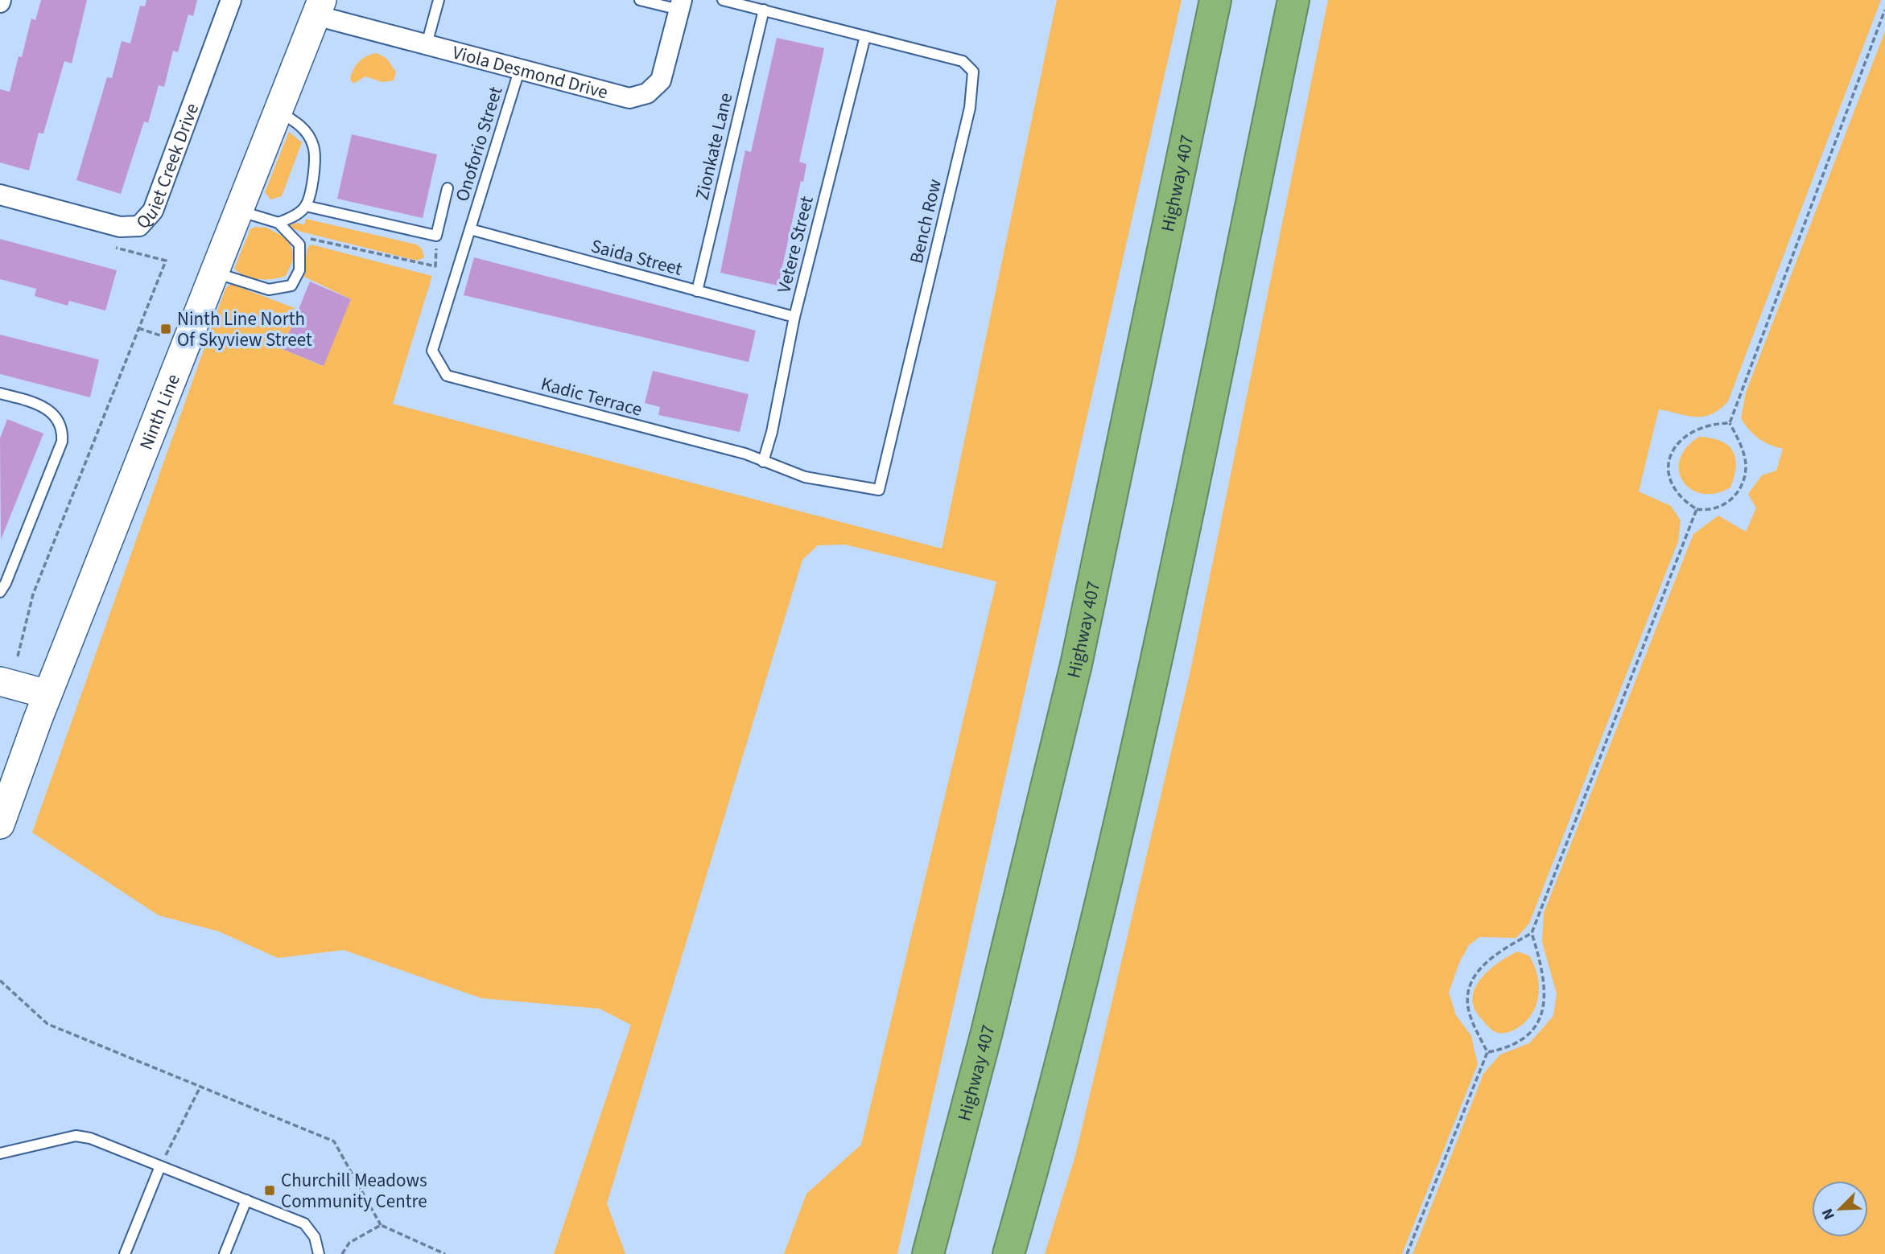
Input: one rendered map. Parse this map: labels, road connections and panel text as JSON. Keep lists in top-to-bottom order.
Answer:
{
  "streets": {
    "highway": ["Highway 407"],
    "main road": ["Ninth Line"],
    "street": ["Viola Desmond Drive", "Quiet Creek Drive"],
    "lane": [
      "Onoforio Street",
      "Zionkate Lane",
      "Bench Row",
      "Vetere Street",
      "Saida Street",
      "Kadic Terrace"
    ]
  },
  "crossings": [
    ["Viola Desmond Drive", "Onoforio Street"],
    ["Viola Desmond Drive", "Ninth Line"],
    ["Onoforio Street", "Saida Street"],
    ["Onoforio Street", "Kadic Terrace"],
    ["Zionkate Lane", "Saida Street"],
    ["Bench Row", "Vetere Street"],
    ["Bench Row", "Kadic Terrace"],
    ["Vetere Street", "Saida Street"],
    ["Vetere Street", "Kadic Terrace"],
    ["Saida Street", "Kadic Terrace"]
  ],
  "places": {
    "transit": ["Ninth Line North Of Skyview Street", "Churchill Meadows Community Centre"]
  },
  "north": "bottom left"
}
